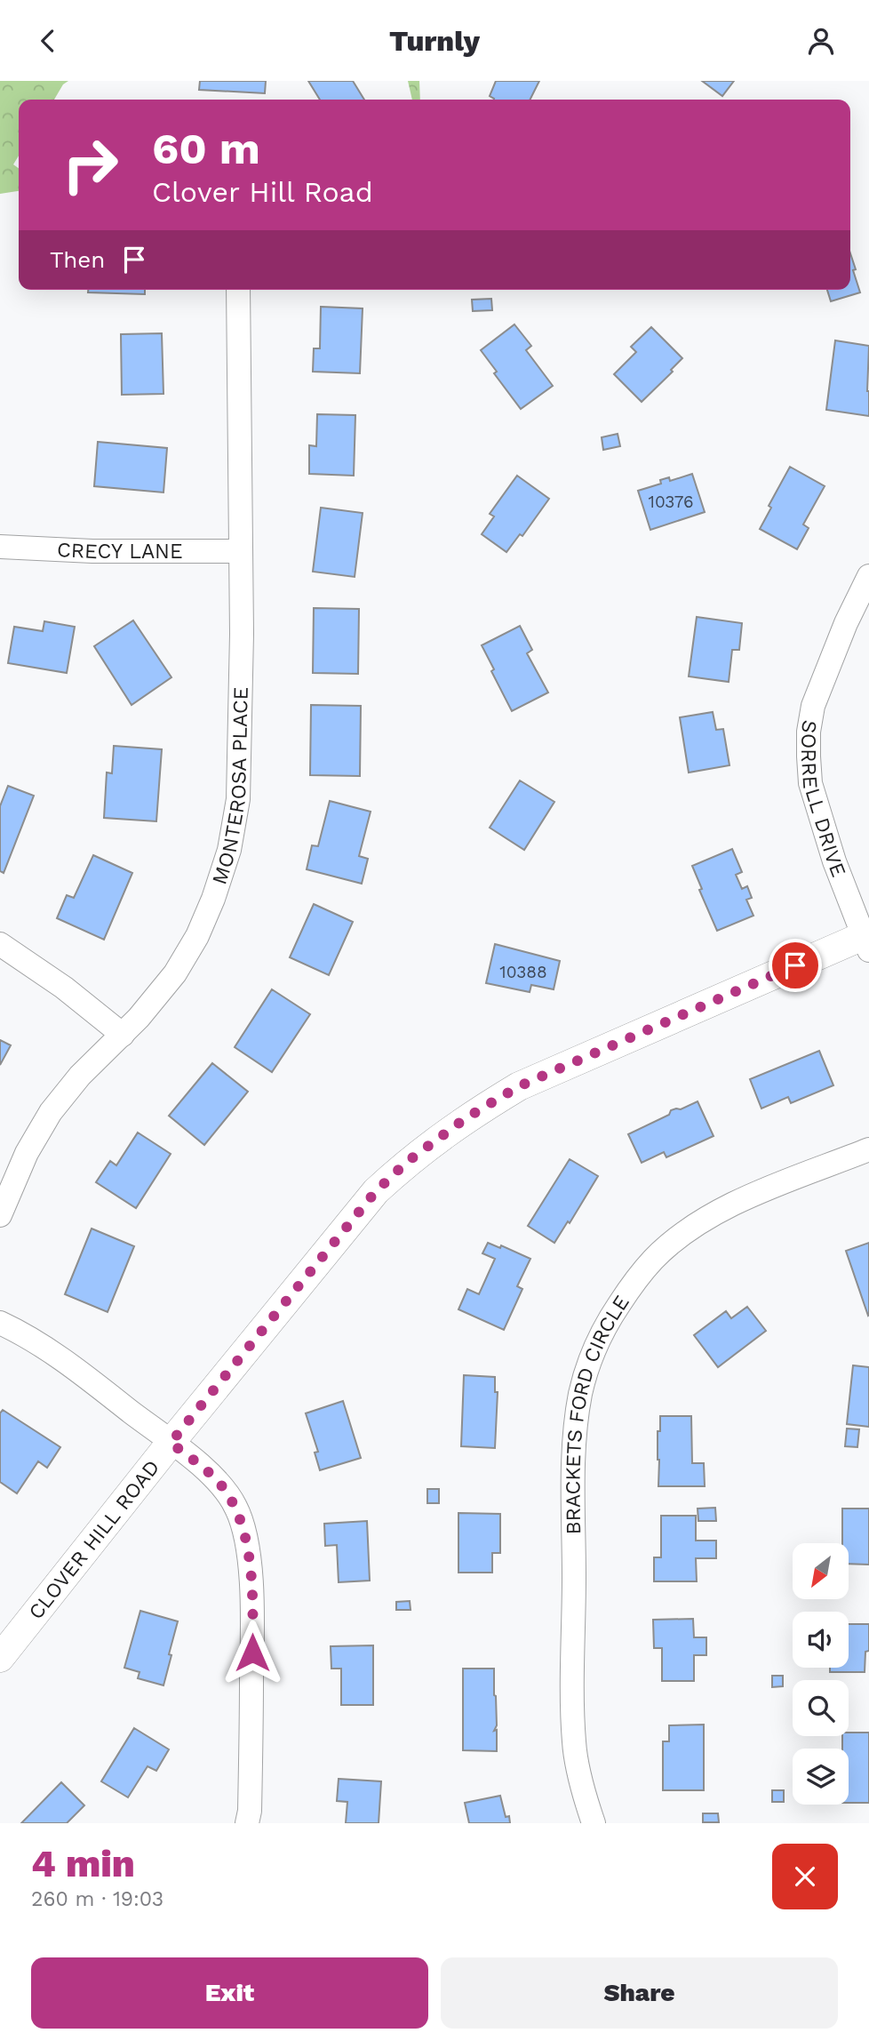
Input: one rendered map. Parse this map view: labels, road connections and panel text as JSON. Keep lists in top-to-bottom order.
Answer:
{
  "streets": {
    "street": [
      "CRECY LANE",
      "MONTEROSA PLACE",
      "SORRELL DRIVE",
      "BRACKETS FORD CIRCLE",
      "CLOVER HILL ROAD"
    ]
  },
  "crossings": [
    ["CRECY LANE", "MONTEROSA PLACE"],
    ["SORRELL DRIVE", "CLOVER HILL ROAD"]
  ],
  "house_numbers": ["10376", "10388"],
  "north": "bottom left",
  "page": {
    "header": "Turnly",
    "turn": ["60 m", "Clover Hill Road"],
    "then": "Then",
    "heading": ["4 min", "260 m · 19:03"],
    "buttons": ["Exit", "Share"]
  }
}
